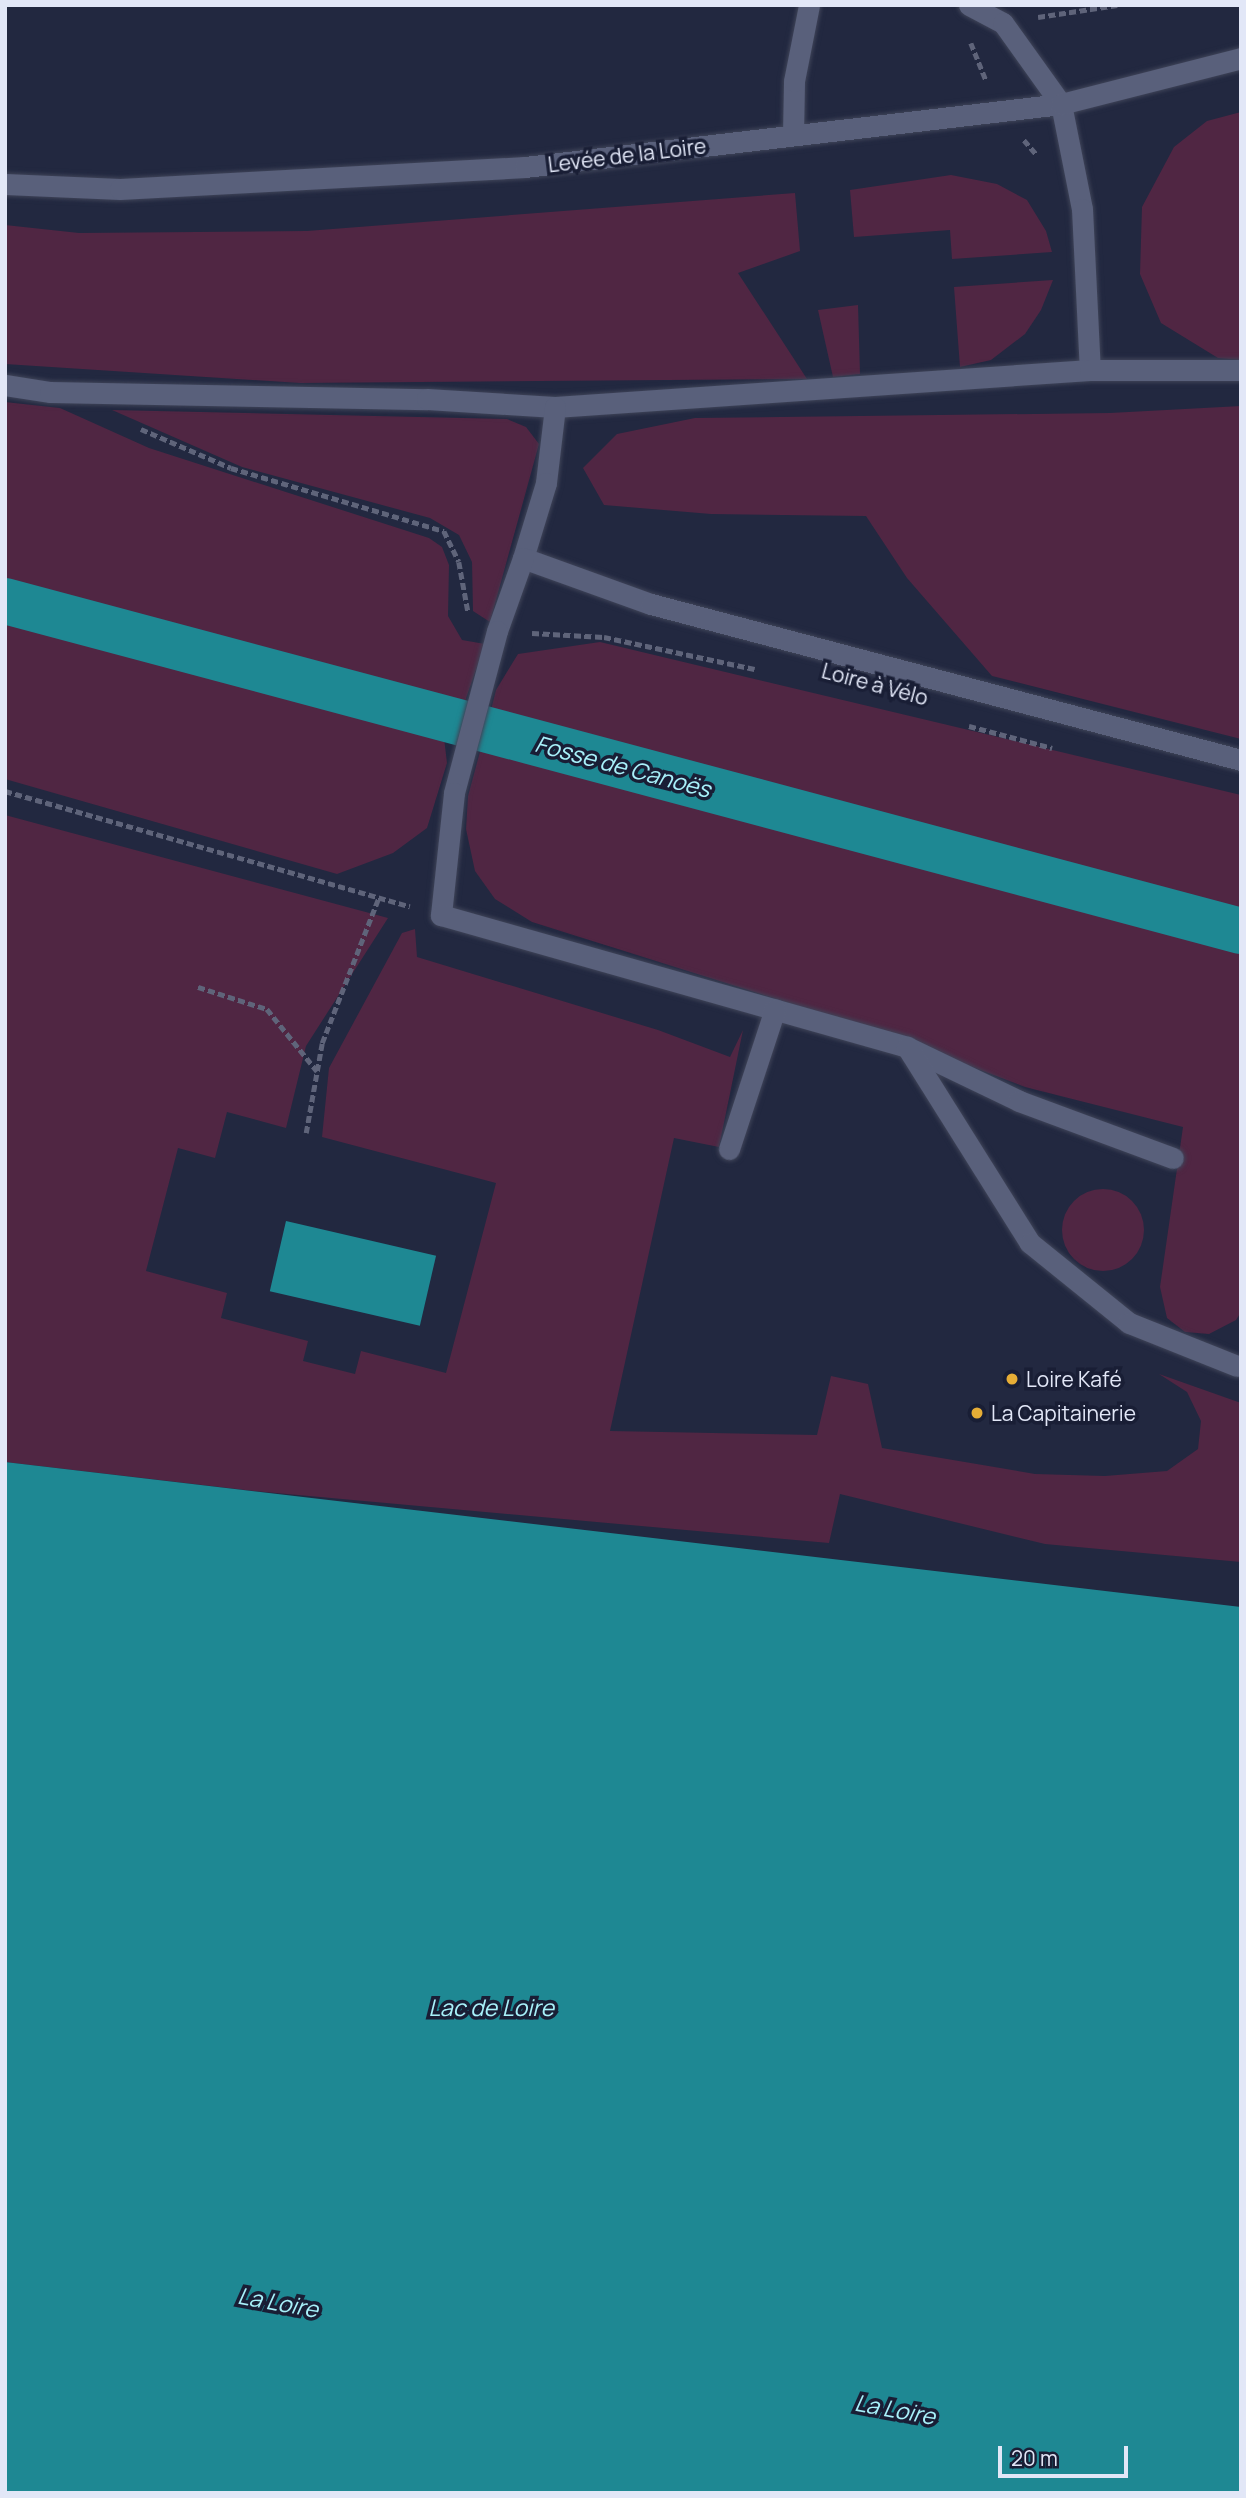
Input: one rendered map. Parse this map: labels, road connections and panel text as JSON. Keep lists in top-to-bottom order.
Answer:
{
  "streets": {
    "main road": ["Levée de la Loire"]
  },
  "water": ["Fosse de Canoës", "Lac de Loire", "La Loire"],
  "places": ["Loire Kafé", "La Capitainerie"],
  "scale_bar": "20 m"
}
